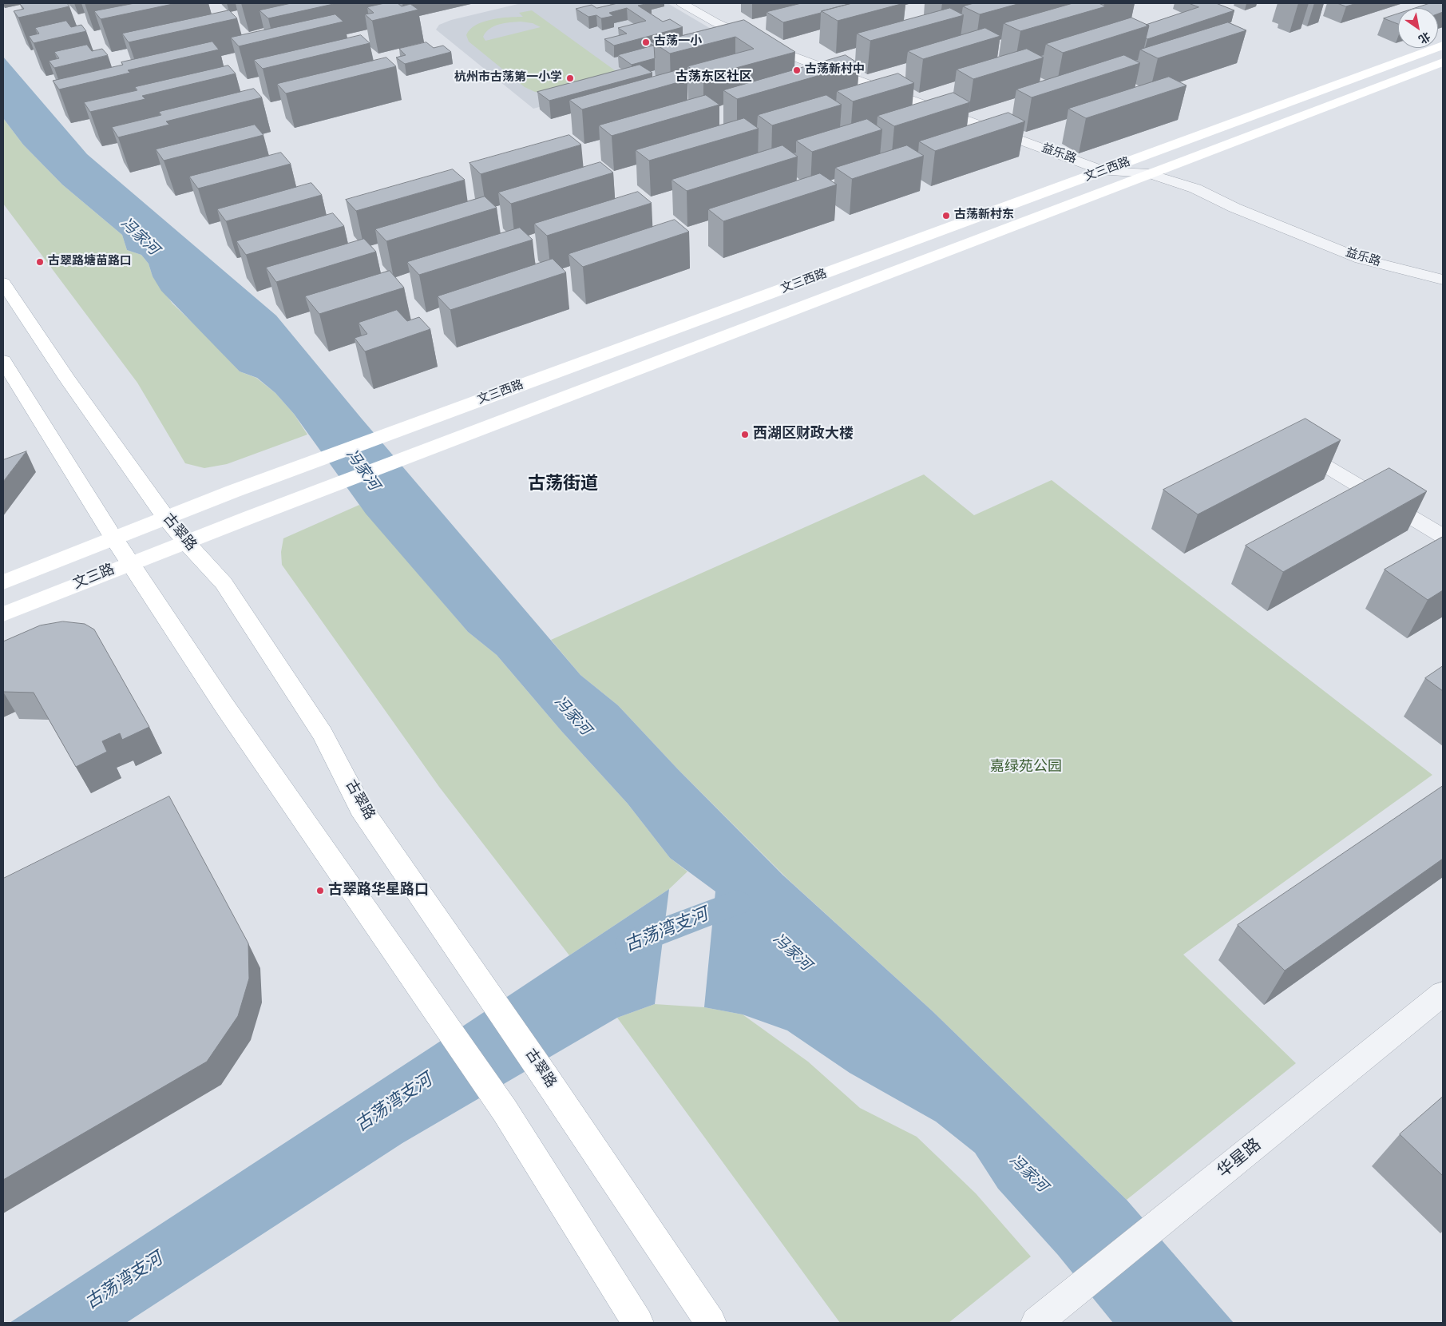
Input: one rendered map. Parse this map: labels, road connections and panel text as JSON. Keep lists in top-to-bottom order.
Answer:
{
  "streets": {
    "main road": ["文三西路", "古翠路", "文三路"],
    "street": ["益乐路", "华星路"]
  },
  "crossings": [
    ["益乐路", "文三西路"],
    ["文三西路", "古翠路"],
    ["文三西路", "文三路"],
    ["古翠路", "文三路"]
  ],
  "districts": ["古荡东区社区", "古荡街道"],
  "water": ["冯家河", "古荡湾支河"],
  "parks": ["嘉绿苑公园"],
  "places": [
    "古荡一小",
    "古荡新村中",
    "杭州市古荡第一小学",
    "古荡新村东",
    "古翠路塘苗路口",
    "西湖区财政大楼",
    "古翠路华星路口"
  ],
  "north": "bottom right"
}
